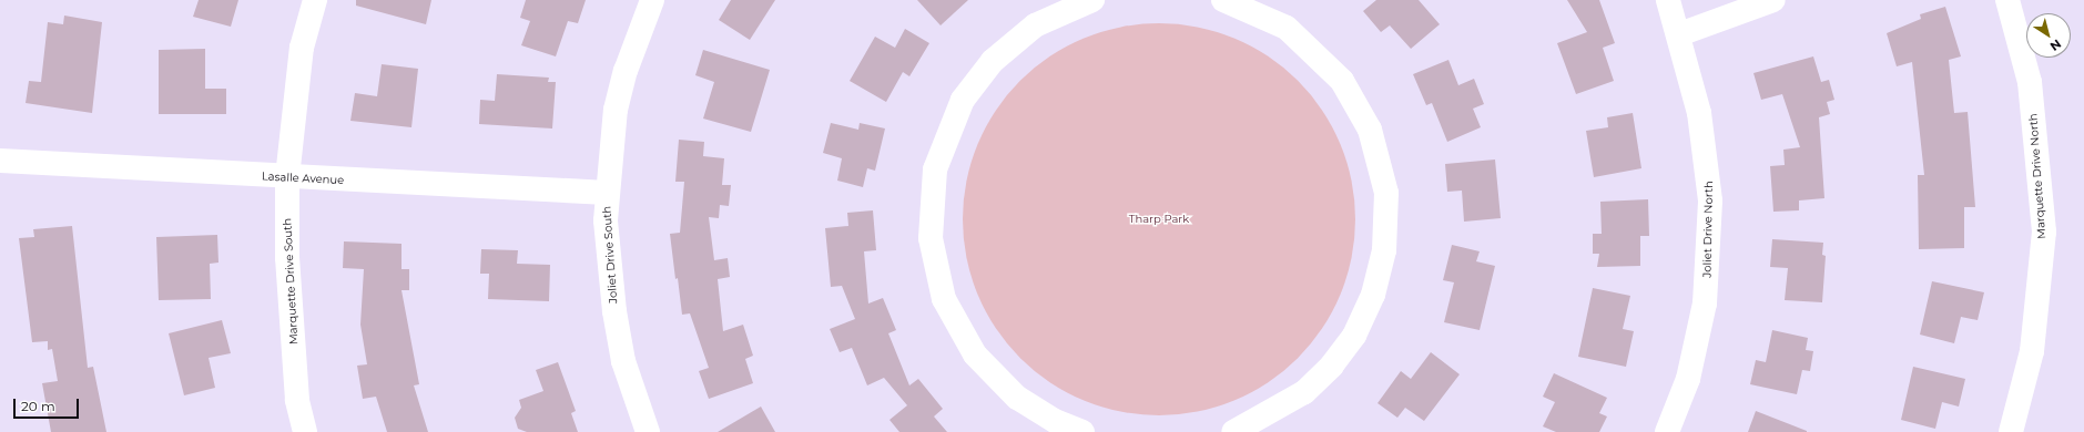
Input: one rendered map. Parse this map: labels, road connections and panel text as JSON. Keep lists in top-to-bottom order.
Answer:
{
  "streets": {
    "street": [
      "Marquette Drive North",
      "Lasalle Avenue",
      "Joliet Drive North",
      "Joliet Drive South",
      "Marquette Drive South"
    ]
  },
  "crossings": [
    ["Lasalle Avenue", "Joliet Drive South"],
    ["Lasalle Avenue", "Marquette Drive South"]
  ],
  "parks": ["Tharp Park"],
  "scale_bar": "20 m",
  "north": "bottom right"
}
